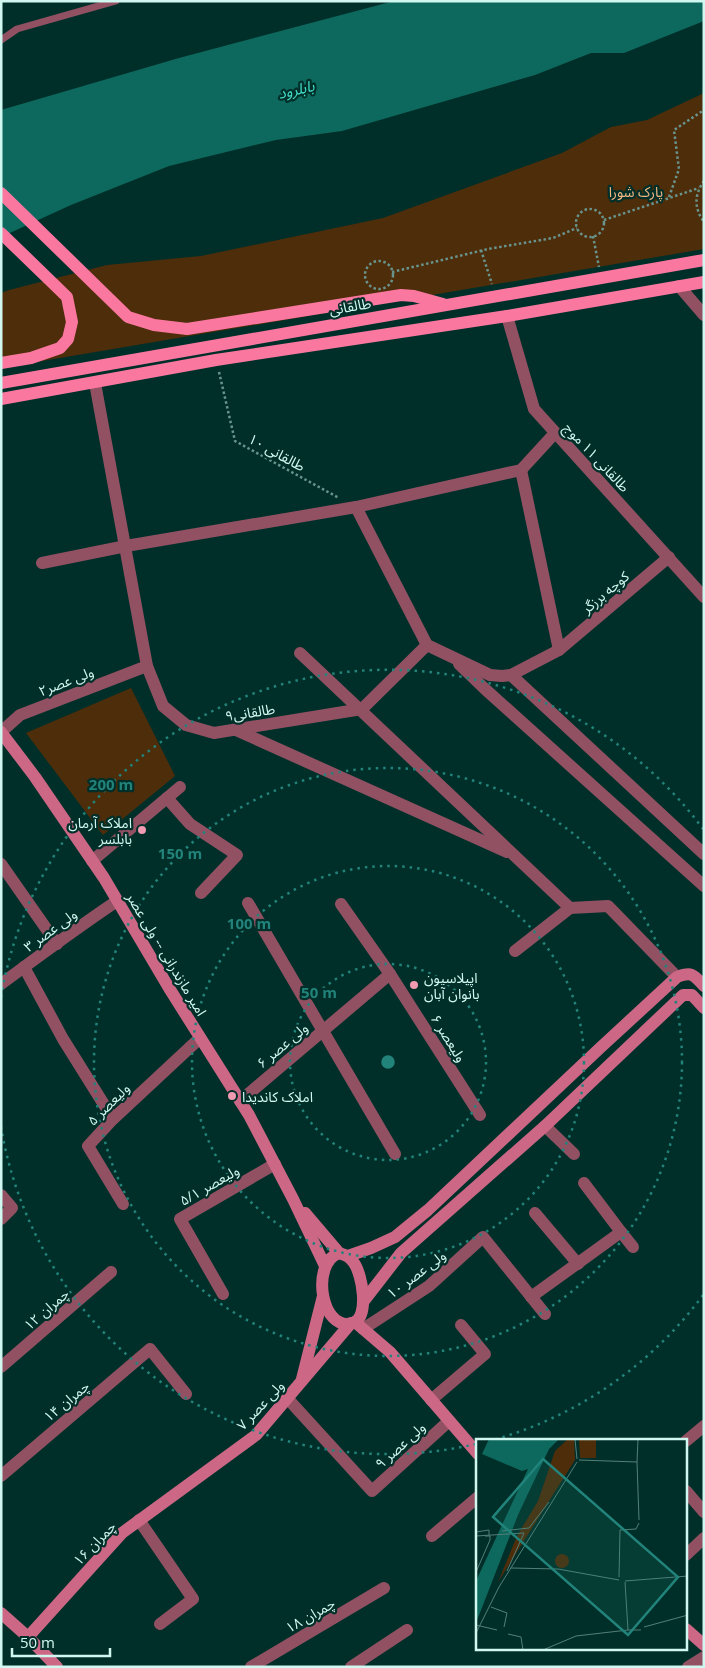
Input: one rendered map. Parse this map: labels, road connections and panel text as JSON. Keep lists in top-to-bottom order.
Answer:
{
  "streets": {
    "main road": ["طالقانی"],
    "street": [
      "طالقانی ۱۱ موج",
      "کوچه برزگر",
      "ولی عصر۲",
      "طالقانی۹",
      "ولی عصر ۳",
      "امیر مازندرانی -- ولی عصر",
      "ولیعصر ۶",
      "ولی عصر ۶",
      "ولیعصر ۵",
      "ولیعصر ۵/۱",
      "ولی عصر ۱۰",
      "چمران ۱۲",
      "چمران ۱۴",
      "ولی عصر ۷",
      "ولی عصر ۹",
      "چمران ۱۶",
      "چمران ۱۸"
    ],
    "path": ["طالقانی ۱۰"]
  },
  "crossings": [
    ["طالقانی ۱۱ موج", "کوچه برزگر"],
    ["ولی عصر۲", "طالقانی۹"],
    ["ولی عصر۲", "امیر مازندرانی -- ولی عصر"],
    ["ولی عصر ۳", "امیر مازندرانی -- ولی عصر"],
    ["امیر مازندرانی -- ولی عصر", "ولی عصر ۶"],
    ["امیر مازندرانی -- ولی عصر", "ولیعصر ۵"],
    ["امیر مازندرانی -- ولی عصر", "ولیعصر ۵/۱"],
    ["ولیعصر ۶", "ولی عصر ۶"],
    ["ولی عصر ۱۰", "ولی عصر ۷"],
    ["ولی عصر ۷", "ولی عصر ۹"],
    ["ولی عصر ۷", "چمران ۱۶"]
  ],
  "water": ["بابلرود"],
  "parks": ["پارک شورا"],
  "places": ["املاک آرمان بابلسر", "اپیلاسیون بانوان آبان", "املاک کاندیدا"],
  "scale_bar": "50 m",
  "rings": [
    "200 m",
    "150 m",
    "100 m",
    "50 m"
  ]
}
